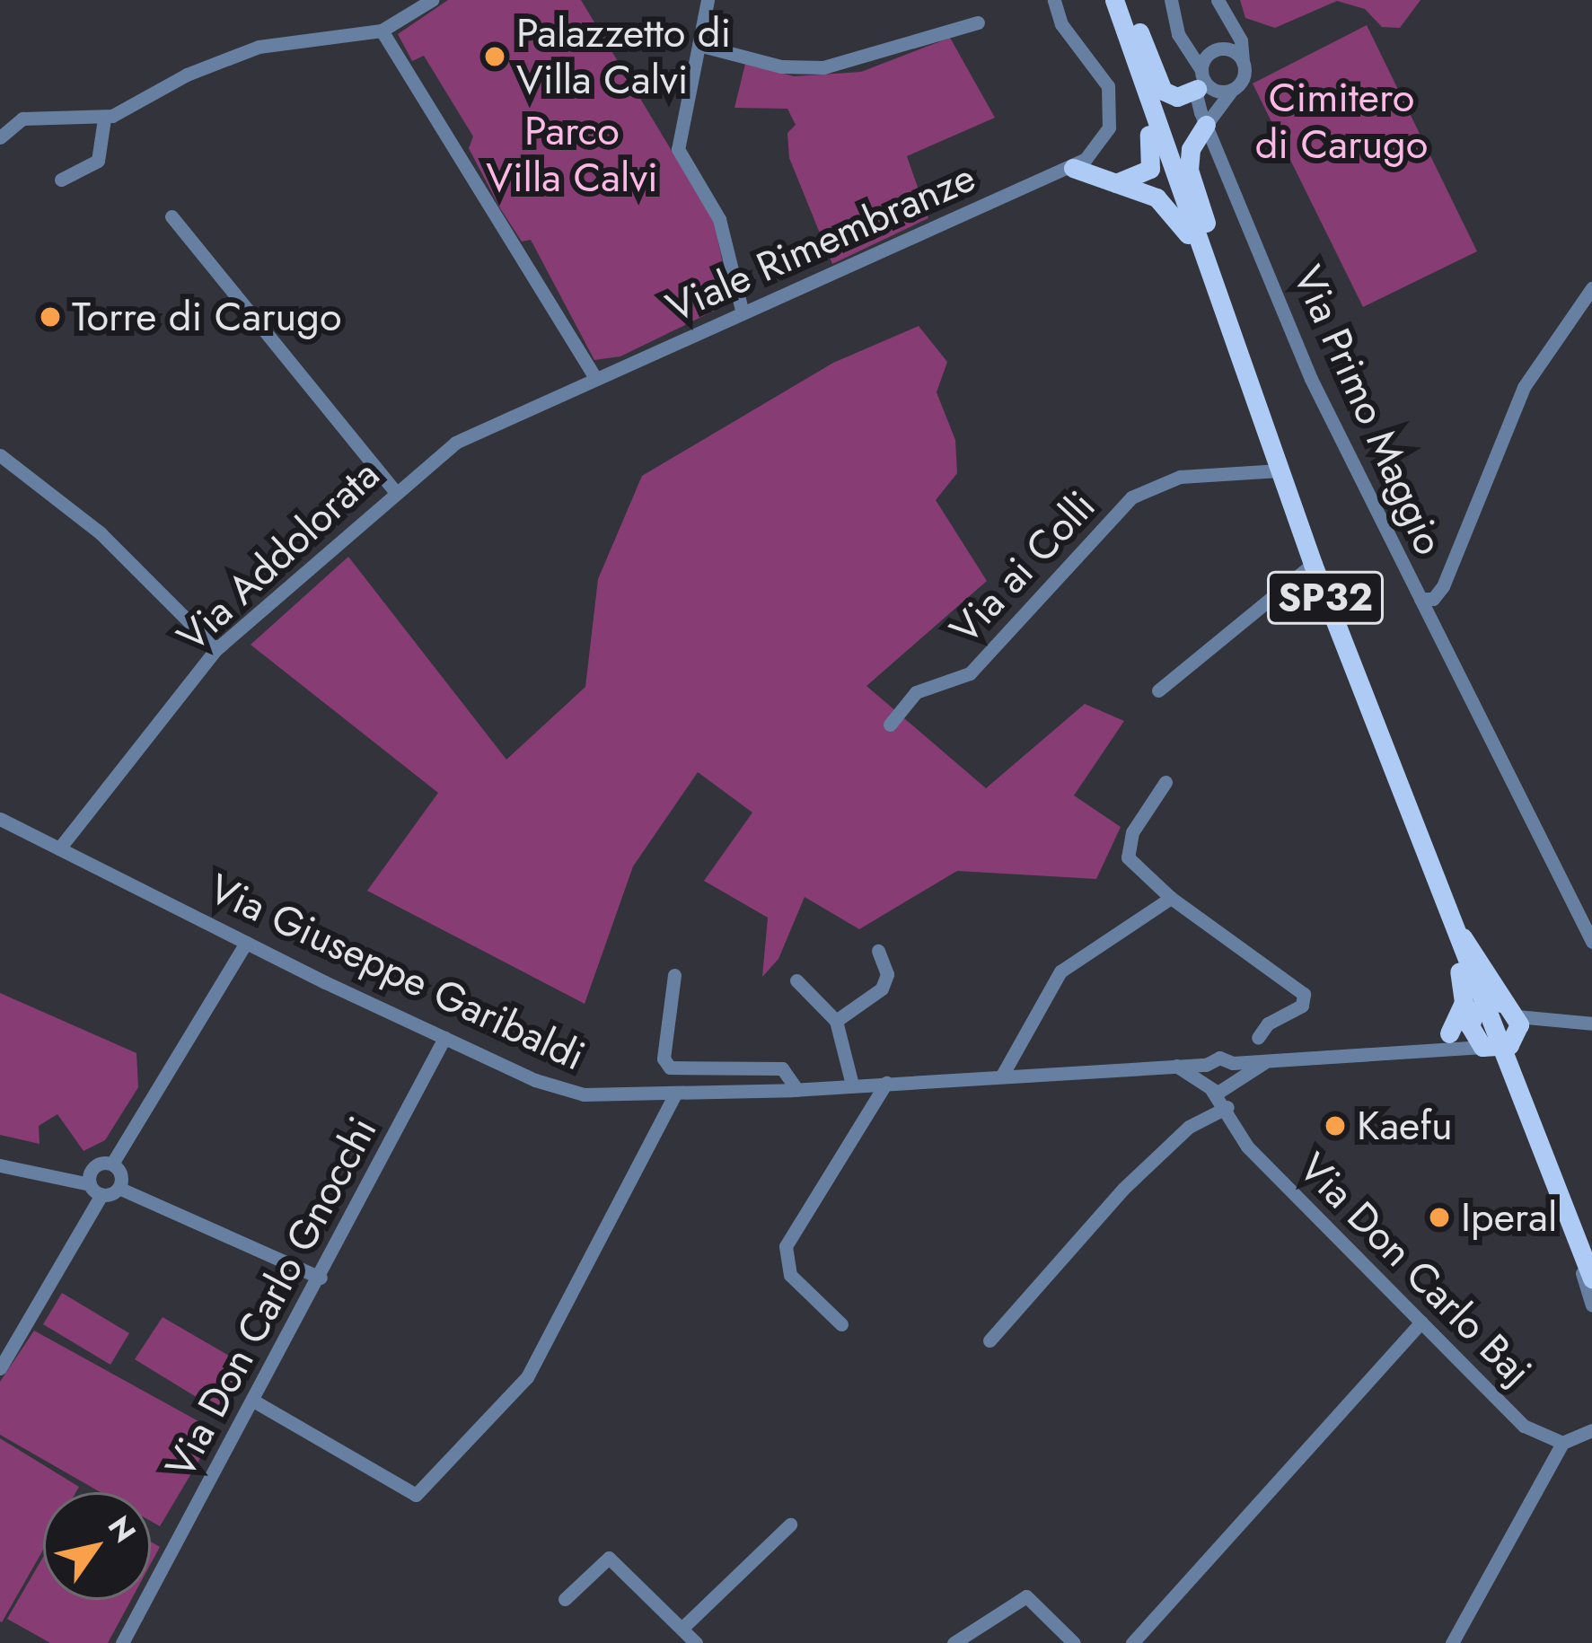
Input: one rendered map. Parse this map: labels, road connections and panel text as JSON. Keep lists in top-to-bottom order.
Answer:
{
  "streets": {
    "main road": ["SP32"],
    "street": [
      "Viale Rimembranze",
      "Via Primo Maggio",
      "Via Addolorata",
      "Via ai Colli",
      "Via Giuseppe Garibaldi",
      "Via Don Carlo Baj",
      "Via Don Carlo Gnocchi"
    ]
  },
  "crossings": [
    ["Viale Rimembranze", "Via Addolorata"],
    ["Via Addolorata", "Via Giuseppe Garibaldi"],
    ["Via ai Colli", "SP32"],
    ["Via Giuseppe Garibaldi", "Via Don Carlo Gnocchi"]
  ],
  "parks": ["Cimitero di Carugo", "Parco Villa Calvi"],
  "places": [
    "Palazzetto di Villa Calvi",
    "Torre di Carugo",
    "Kaefu",
    "Iperal"
  ],
  "north": "top right"
}
